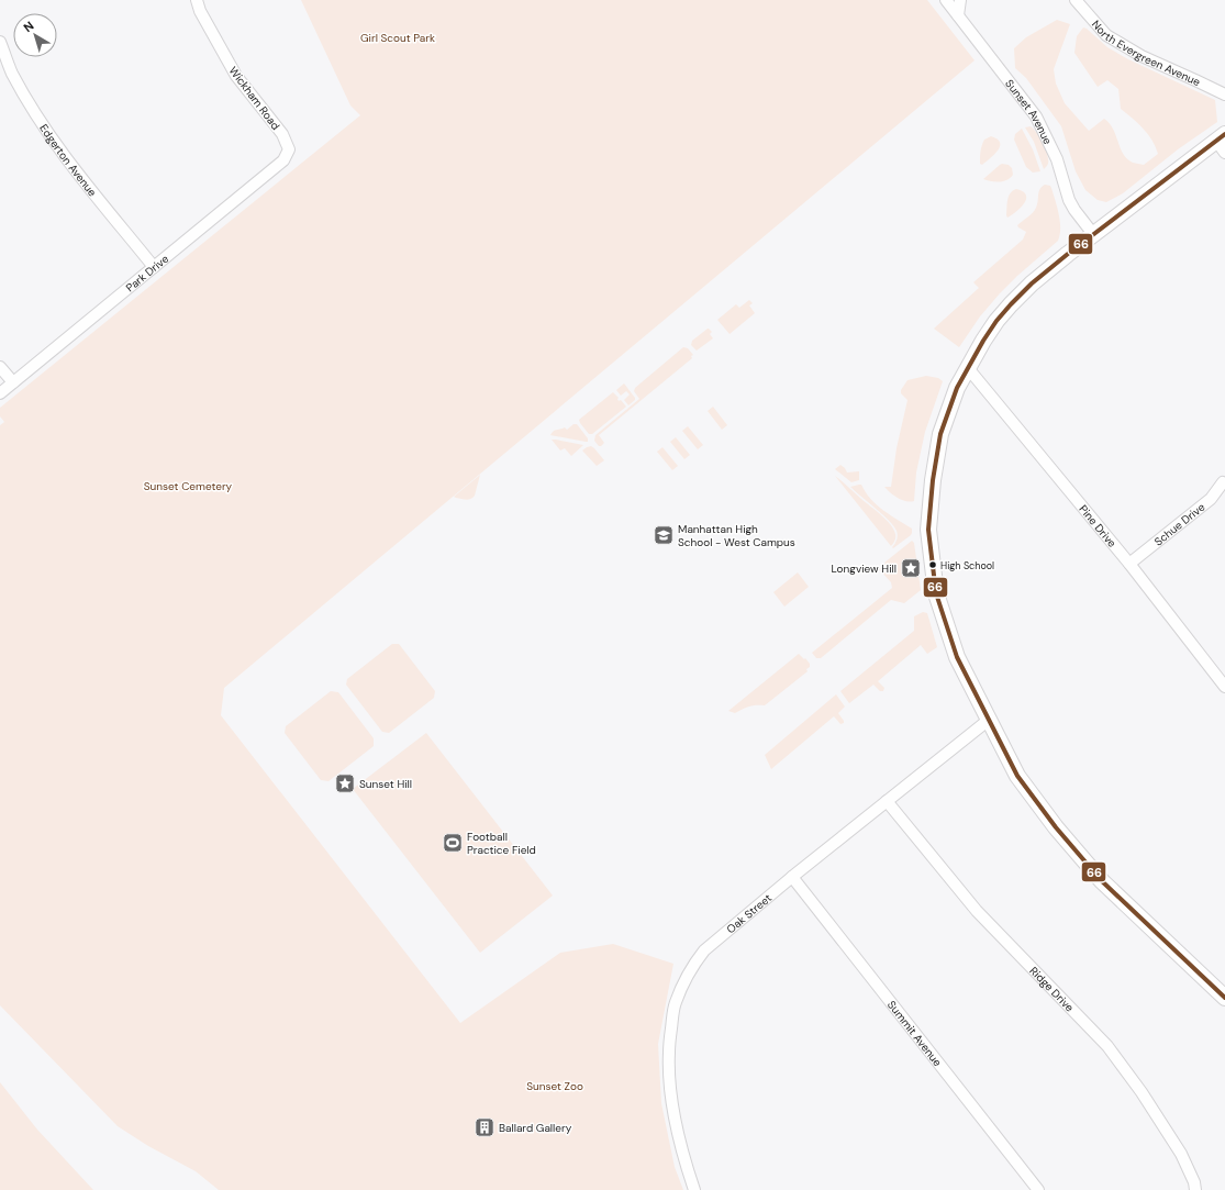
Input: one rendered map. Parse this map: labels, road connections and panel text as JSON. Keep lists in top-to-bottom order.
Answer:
{
  "streets": {
    "street": [
      "North Evergreen Avenue",
      "Wickham Road",
      "Sunset Avenue",
      "Edgerton Avenue",
      "Park Drive",
      "Schue Drive",
      "Pine Drive",
      "Oak Street",
      "Ridge Drive",
      "Summit Avenue"
    ]
  },
  "crossings": [
    ["Wickham Road", "Park Drive"],
    ["Edgerton Avenue", "Park Drive"],
    ["Schue Drive", "Pine Drive"],
    ["Oak Street", "Ridge Drive"],
    ["Oak Street", "Summit Avenue"]
  ],
  "parks": ["Girl Scout Park", "Sunset Cemetery", "Sunset Zoo"],
  "places": {
    "school or university": ["Manhattan High School - West Campus"],
    "other": ["High School"],
    "place": ["Longview Hill", "Sunset Hill"],
    "sports": ["Football Practice Field"],
    "building": ["Ballard Gallery"]
  },
  "lines": ["transit line 66"],
  "north": "top left"
}
